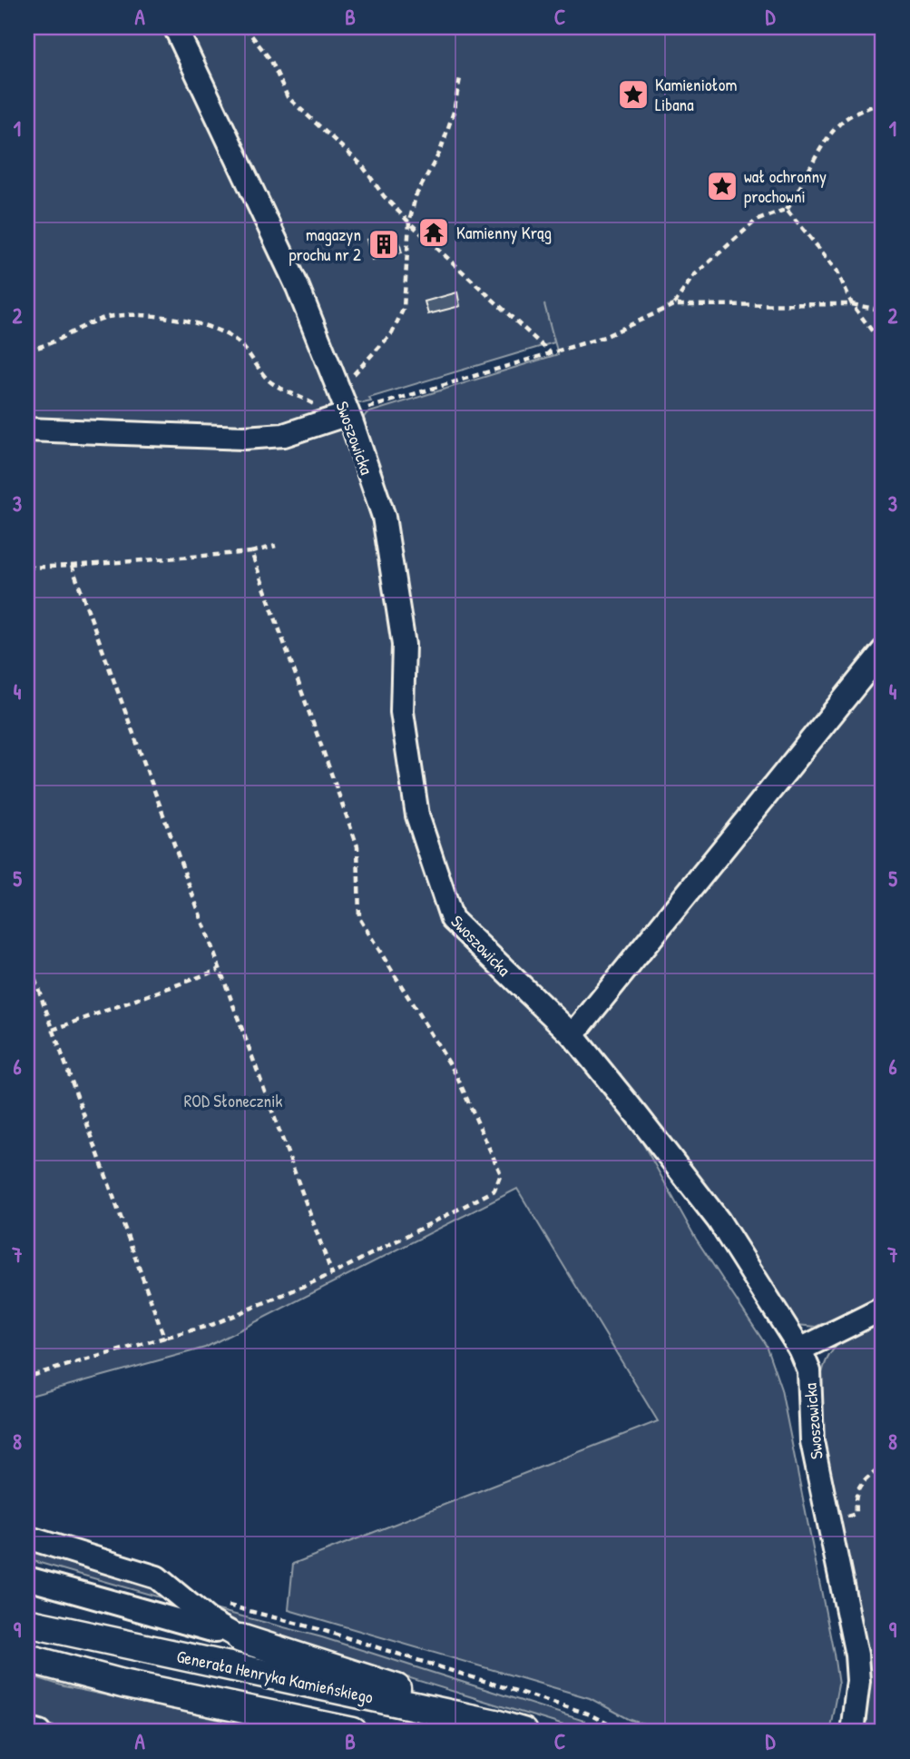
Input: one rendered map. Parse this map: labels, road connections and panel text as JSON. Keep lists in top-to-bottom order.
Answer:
{
  "streets": {
    "main road": ["Generała Henryka Kamieńskiego"],
    "street": ["Swoszowicka"]
  },
  "parks": ["ROD Słonecznik"],
  "places": {
    "place": ["Kamieniołom Libana", "wał ochronny prochowni"],
    "temple": ["Kamienny Krąg"],
    "building": ["magazyn prochu nr 2"]
  },
  "grid": {
    "columns": [
      "A",
      "B",
      "C",
      "D"
    ],
    "rows": [
      "1",
      "2",
      "3",
      "4",
      "5",
      "6",
      "7",
      "8",
      "9"
    ]
  }
}
